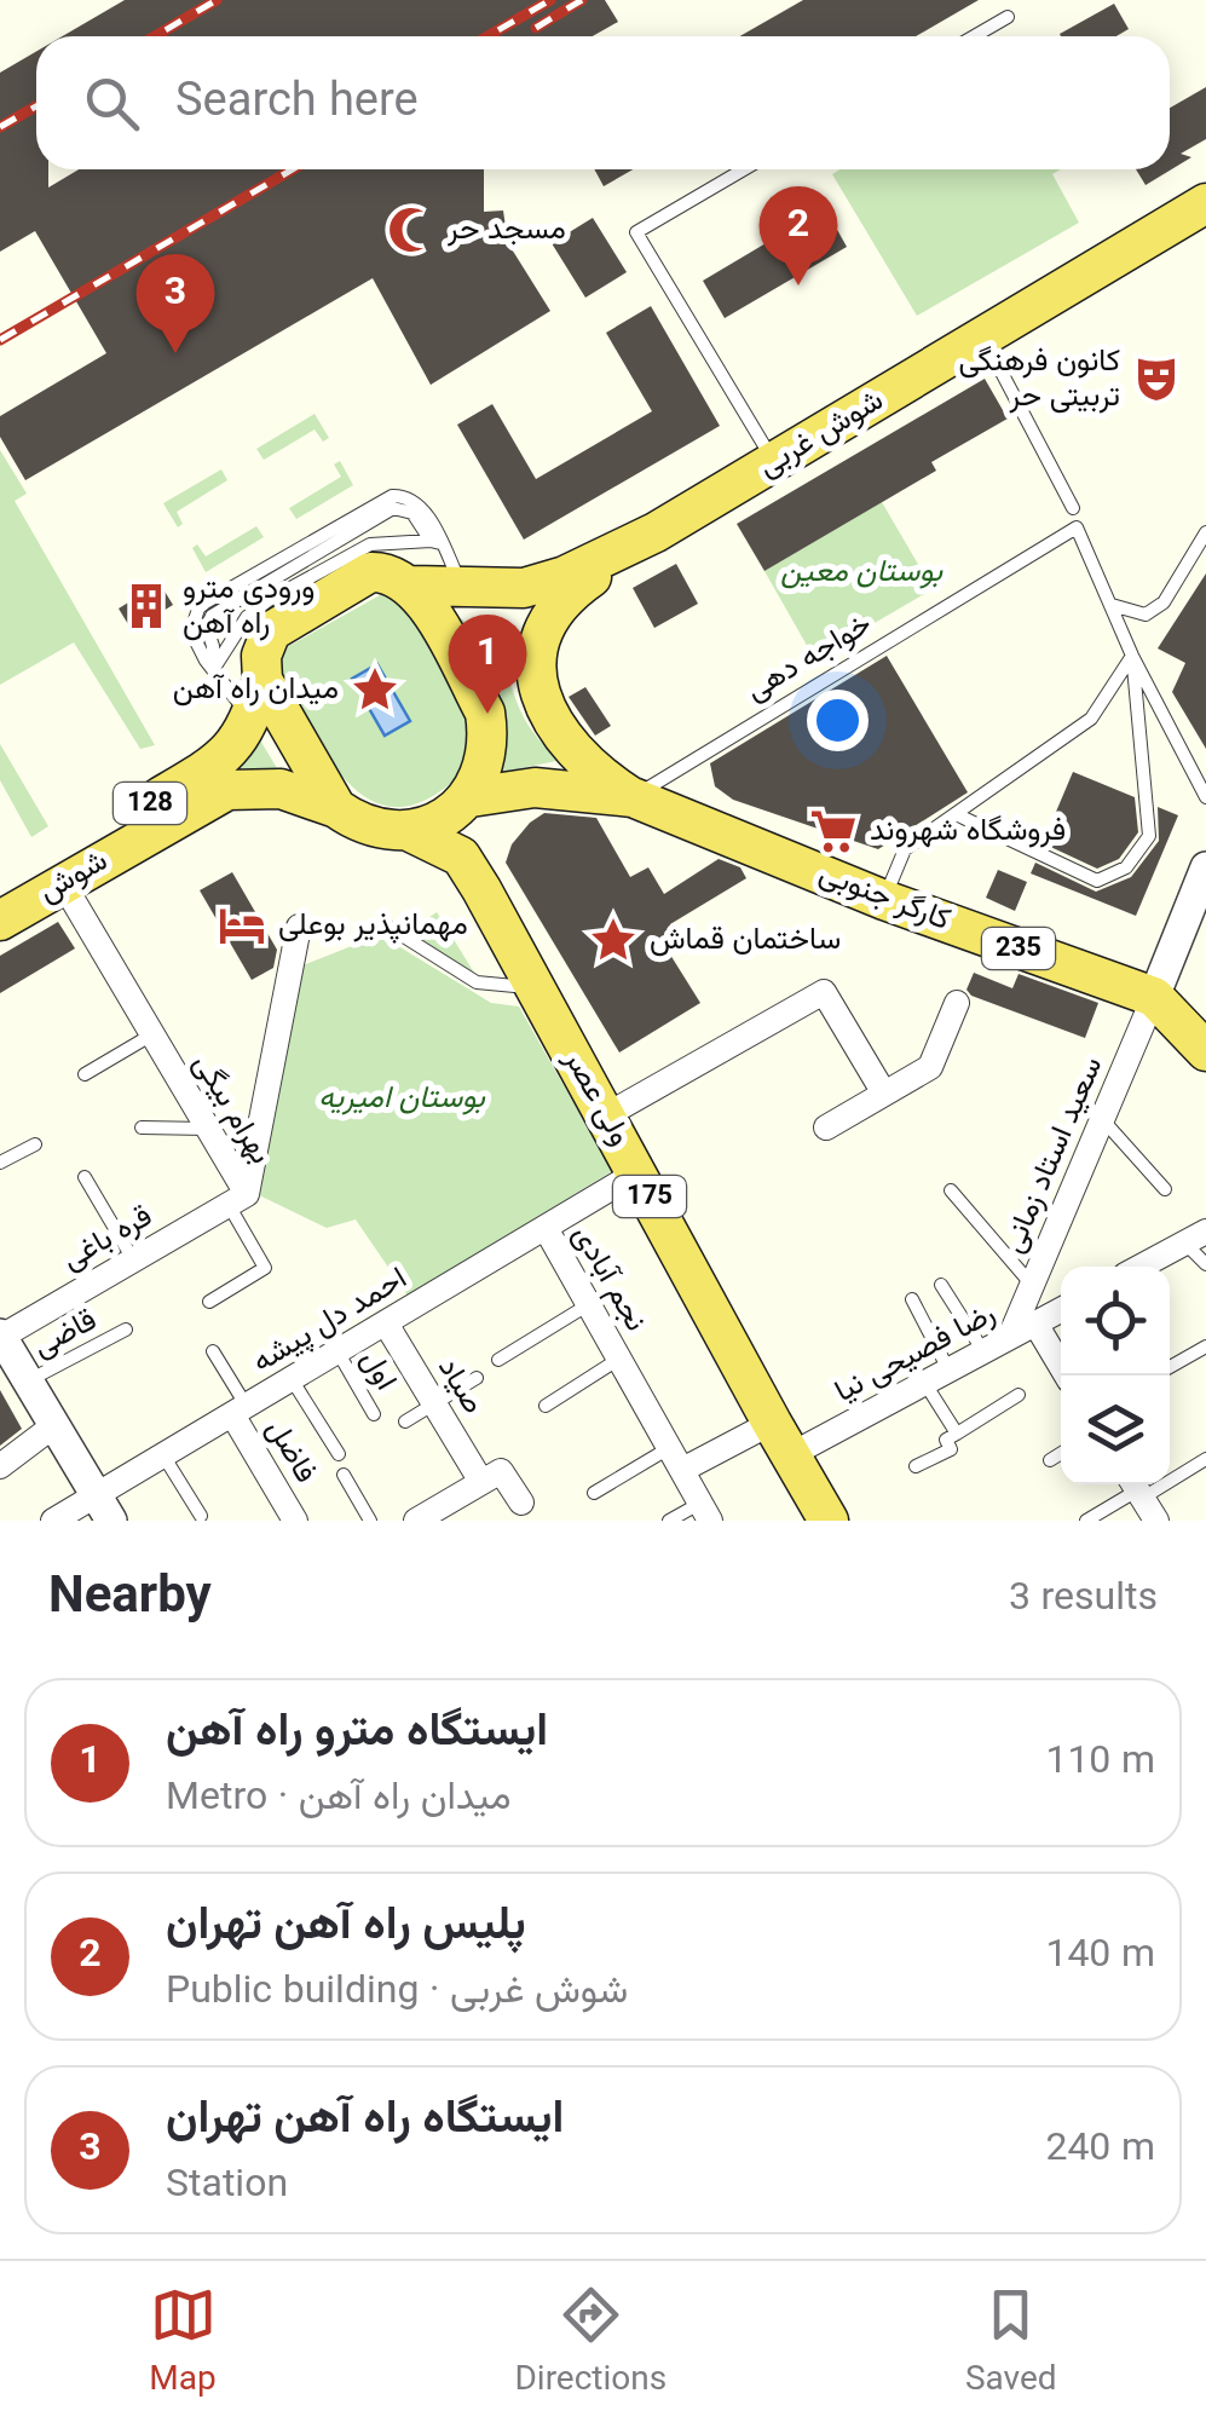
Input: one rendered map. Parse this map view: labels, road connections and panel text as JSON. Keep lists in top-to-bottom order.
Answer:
{
  "streets": {
    "main road": [
      "شوش غربی",
      "128",
      "شوش",
      "کارگر جنوبی",
      "235",
      "ولی عصر",
      "175"
    ],
    "street": [
      "بهرام بیگی",
      "سعید استاد زمانی",
      "قره باغی",
      "نجم آبادی",
      "احمد دل پیشه",
      "رضا فصیحی نیا",
      "صیاد",
      "فاضل"
    ],
    "lane": ["خواجه دهی", "قاضی", "اول"]
  },
  "crossings": [
    ["شوش غربی", "شوش"],
    ["شوش غربی", "کارگر جنوبی"],
    ["شوش غربی", "ولی عصر"],
    ["خواجه دهی", "کارگر جنوبی"],
    ["شوش", "کارگر جنوبی"],
    ["شوش", "ولی عصر"],
    ["شوش", "بهرام بیگی"],
    ["کارگر جنوبی", "ولی عصر"],
    ["کارگر جنوبی", "سعید استاد زمانی"],
    ["ولی عصر", "احمد دل پیشه"],
    ["ولی عصر", "رضا فصیحی نیا"],
    ["بهرام بیگی", "قره باغی"],
    ["سعید استاد زمانی", "رضا فصیحی نیا"],
    ["نجم آبادی", "احمد دل پیشه"],
    ["احمد دل پیشه", "اول"],
    ["احمد دل پیشه", "صیاد"],
    ["احمد دل پیشه", "فاضل"],
    ["اول", "صیاد"]
  ],
  "parks": ["بوستان معین", "بوستان امیریه"],
  "places": {
    "mosque": ["مسجد حر"],
    "theatre": ["کانون فرهنگی تربیتی حر"],
    "building": ["ورودی مترو راه آهن"],
    "place": ["میدان راه آهن", "ساختمان قماش"],
    "supermarket": ["فروشگاه شهروند"],
    "hotel": ["مهمانپذیر بوعلی"]
  },
  "page": {
    "search": "Search here",
    "pins": ["2", "3", "1"],
    "heading": ["Nearby", "3 results"],
    "list": [
      {
        "mark": "1",
        "name": "ایستگاه مترو راه آهن",
        "note": "Metro · میدان راه آهن",
        "value": "110 m"
      },
      {
        "mark": "2",
        "name": "پلیس راه آهن تهران",
        "note": "Public building · شوش غربی",
        "value": "140 m"
      },
      {
        "mark": "3",
        "name": "ایستگاه راه آهن تهران",
        "note": "Station",
        "value": "240 m"
      }
    ],
    "nav": ["Map", "Directions", "Saved"]
  }
}
